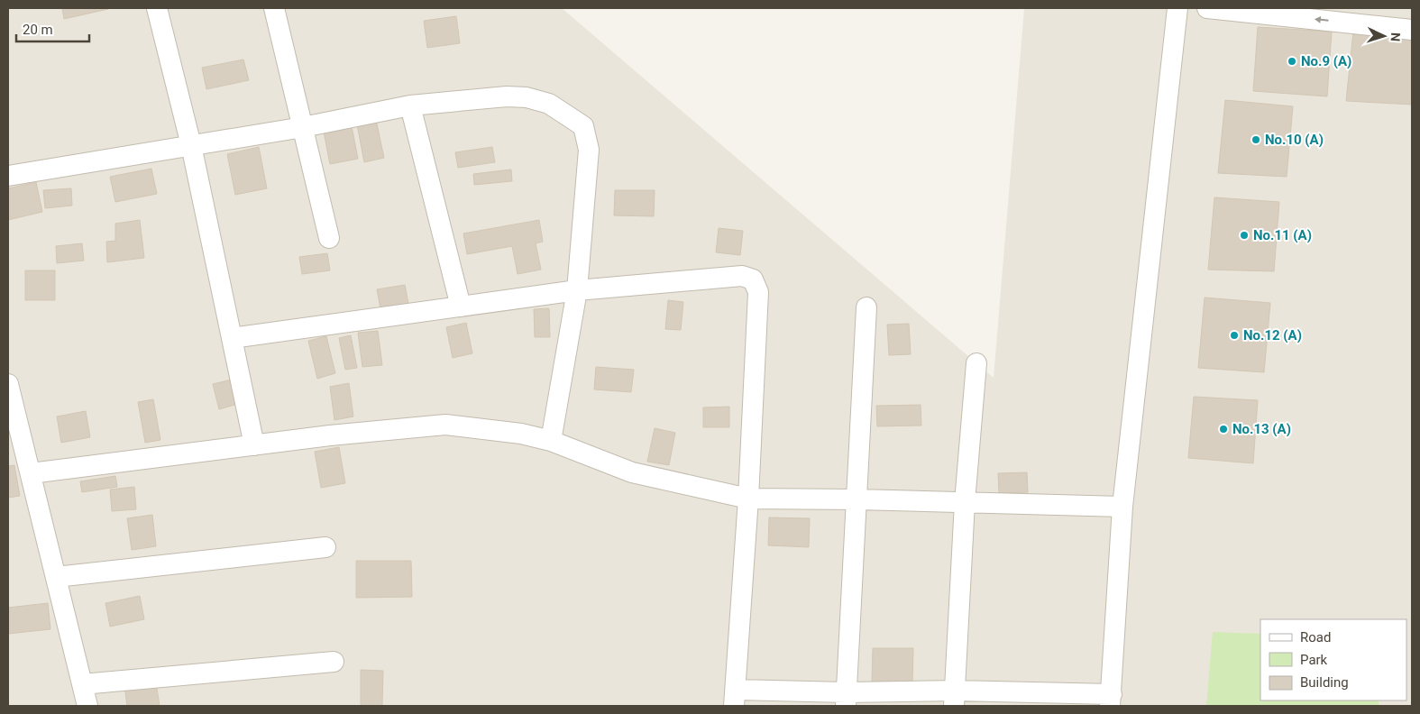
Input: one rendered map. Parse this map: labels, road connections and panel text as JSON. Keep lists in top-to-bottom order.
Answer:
{
  "places": [
    "No.9 (A)",
    "No.10 (A)",
    "No.11 (A)",
    "No.12 (A)",
    "No.13 (A)"
  ],
  "legend": ["Road", "Park", "Building"],
  "scale_bar": "20 m",
  "north": "right"
}
